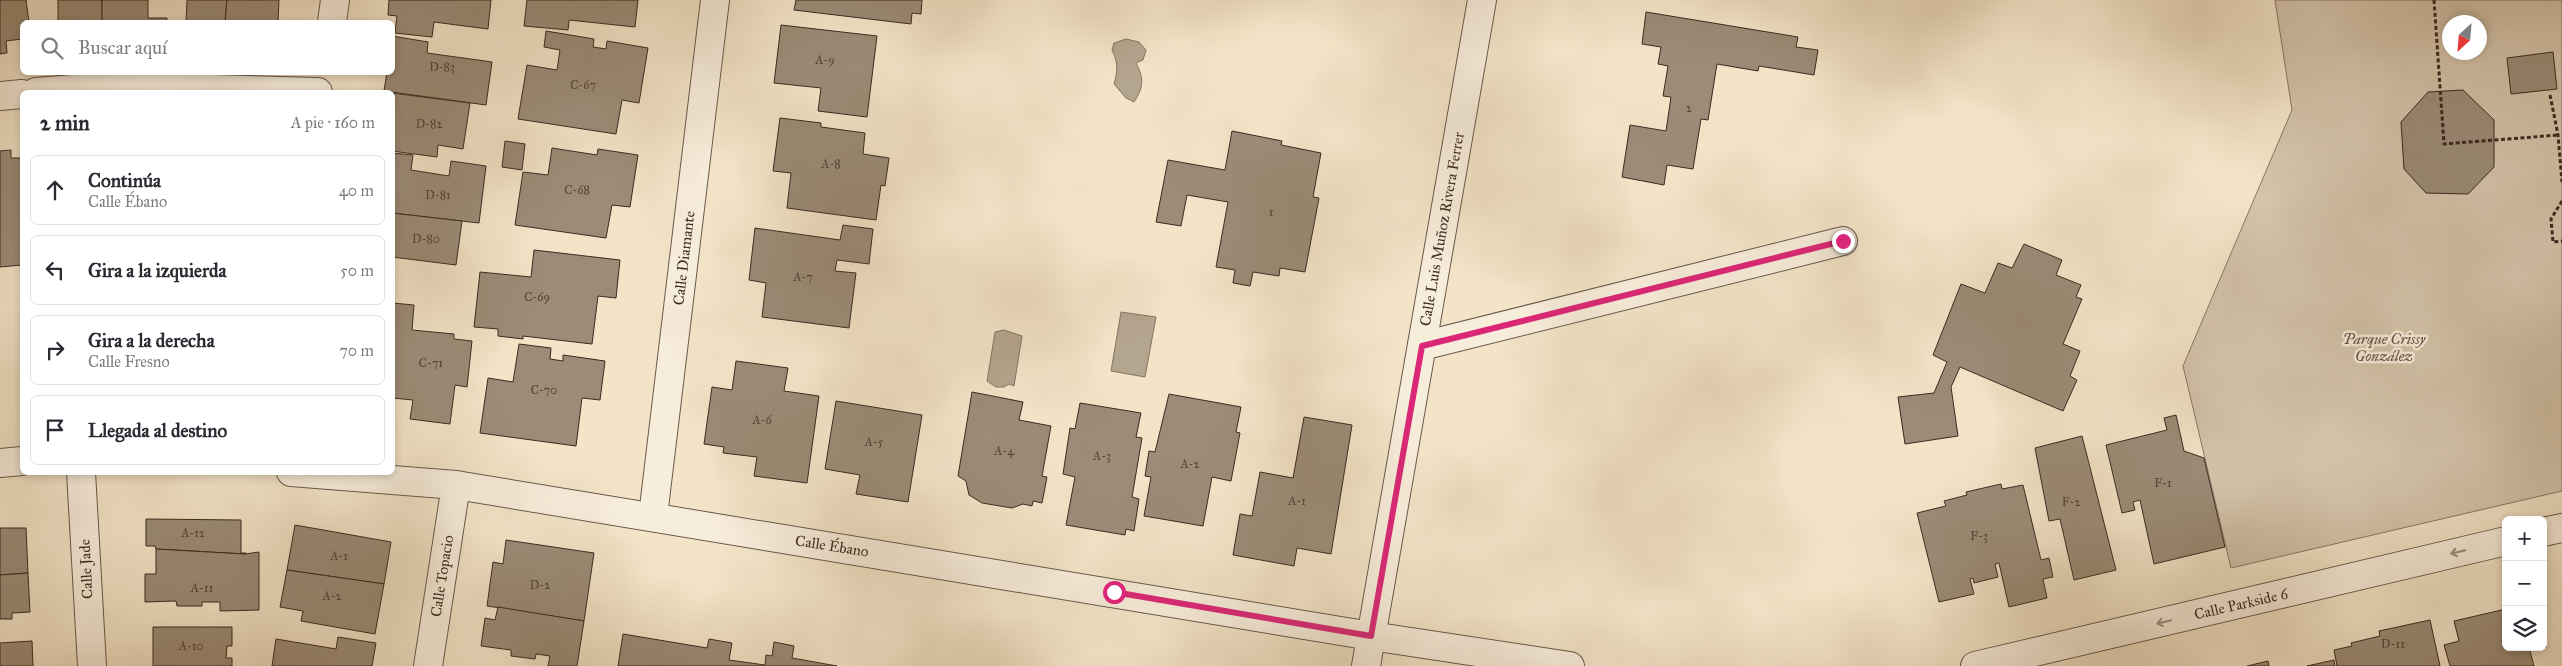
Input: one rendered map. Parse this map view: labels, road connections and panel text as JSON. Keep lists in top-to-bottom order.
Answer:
{
  "streets": {
    "street": [
      "Calle Luis Muñoz Rivera Ferrer",
      "Calle Diamante",
      "Calle Ébano",
      "Calle Jade",
      "Calle Topacio",
      "Calle Parkside 6"
    ]
  },
  "crossings": [
    ["Calle Luis Muñoz Rivera Ferrer", "Calle Ébano"],
    ["Calle Diamante", "Calle Ébano"],
    ["Calle Ébano", "Calle Topacio"]
  ],
  "one_way": ["Calle Parkside 6"],
  "parks": ["Parque Crissy González"],
  "house_numbers": [
    "A-9",
    "D-83",
    "C-67",
    "2",
    "D-82",
    "A-8",
    "C-68",
    "D-81",
    "1",
    "D-80",
    "A-7",
    "C-69",
    "C-71",
    "C-70",
    "A-6",
    "A-5",
    "A-4",
    "A-3",
    "A-2",
    "F-1",
    "A-1",
    "F-2",
    "A-12",
    "F-3",
    "A-1",
    "D-2",
    "A-11",
    "A-2",
    "D-11",
    "A-10"
  ],
  "north": "bottom left",
  "page": {
    "search": "Buscar aquí",
    "heading": ["2 min", "A pie · 160 m"],
    "list": [
      ["Continúa", "Calle Ébano", "40 m"],
      ["Gira a la izquierda", "50 m"],
      ["Gira a la derecha", "Calle Fresno", "70 m"],
      "Llegada al destino"
    ],
    "map_buttons": ["+", "−"]
  }
}
